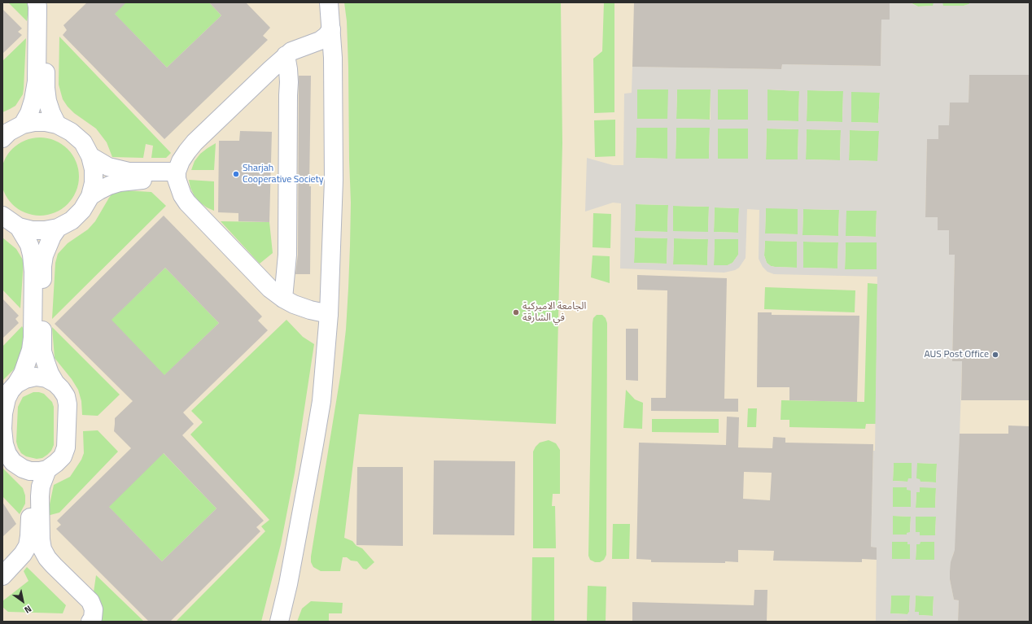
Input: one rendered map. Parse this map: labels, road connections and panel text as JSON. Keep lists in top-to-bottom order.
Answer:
{
  "places": ["Sharjah Cooperative Society", "الجامعة الاميركية في الشارقة", "AUS Post Office"],
  "north": "bottom right"
}
